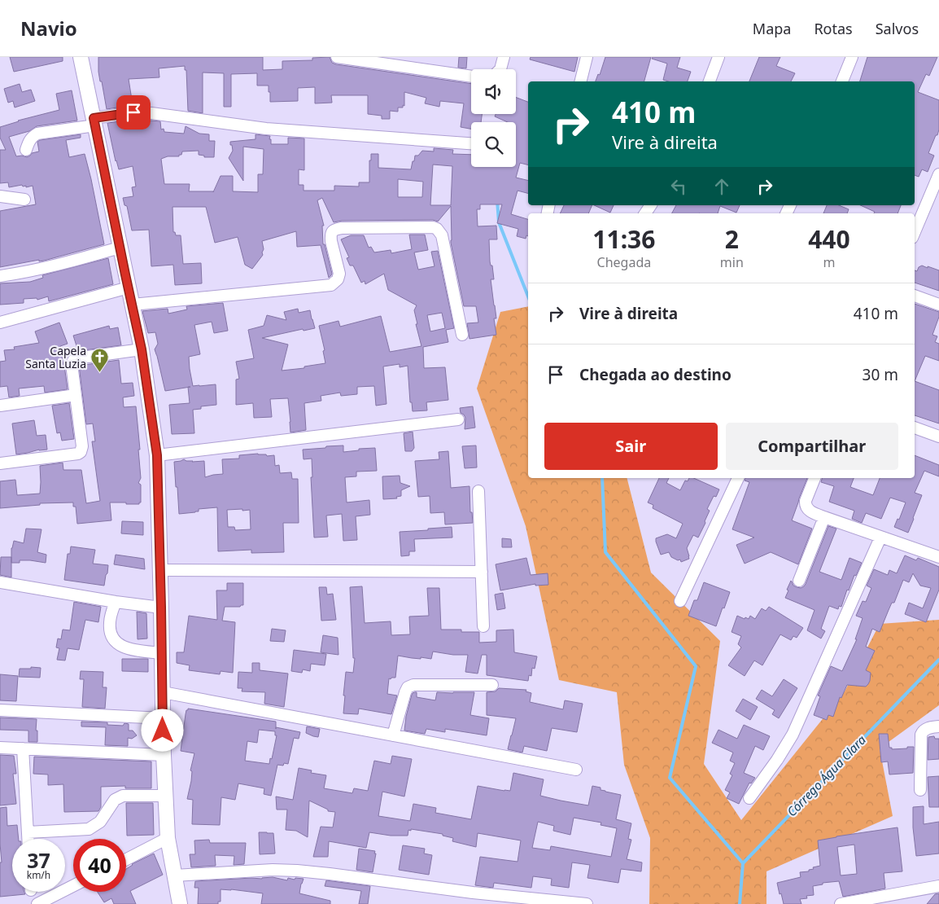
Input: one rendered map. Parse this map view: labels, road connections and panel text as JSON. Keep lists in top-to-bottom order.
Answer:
{
  "water": ["Córrego Água Clara"],
  "places": {
    "church": ["Capela Santa Luzia"]
  },
  "page": {
    "header": "Navio",
    "nav": ["Mapa", "Rotas", "Salvos"],
    "turn": ["410 m", "Vire à direita"],
    "eta": [
      "11:36",
      "Chegada",
      "2",
      "min",
      "440",
      "m"
    ],
    "list": [
      {
        "name": "Vire à direita",
        "value": "410 m"
      },
      {
        "name": "Chegada ao destino",
        "value": "30 m"
      }
    ],
    "buttons": ["Sair", "Compartilhar"],
    "speed": "37 km/h",
    "limit": "40"
  }
}
